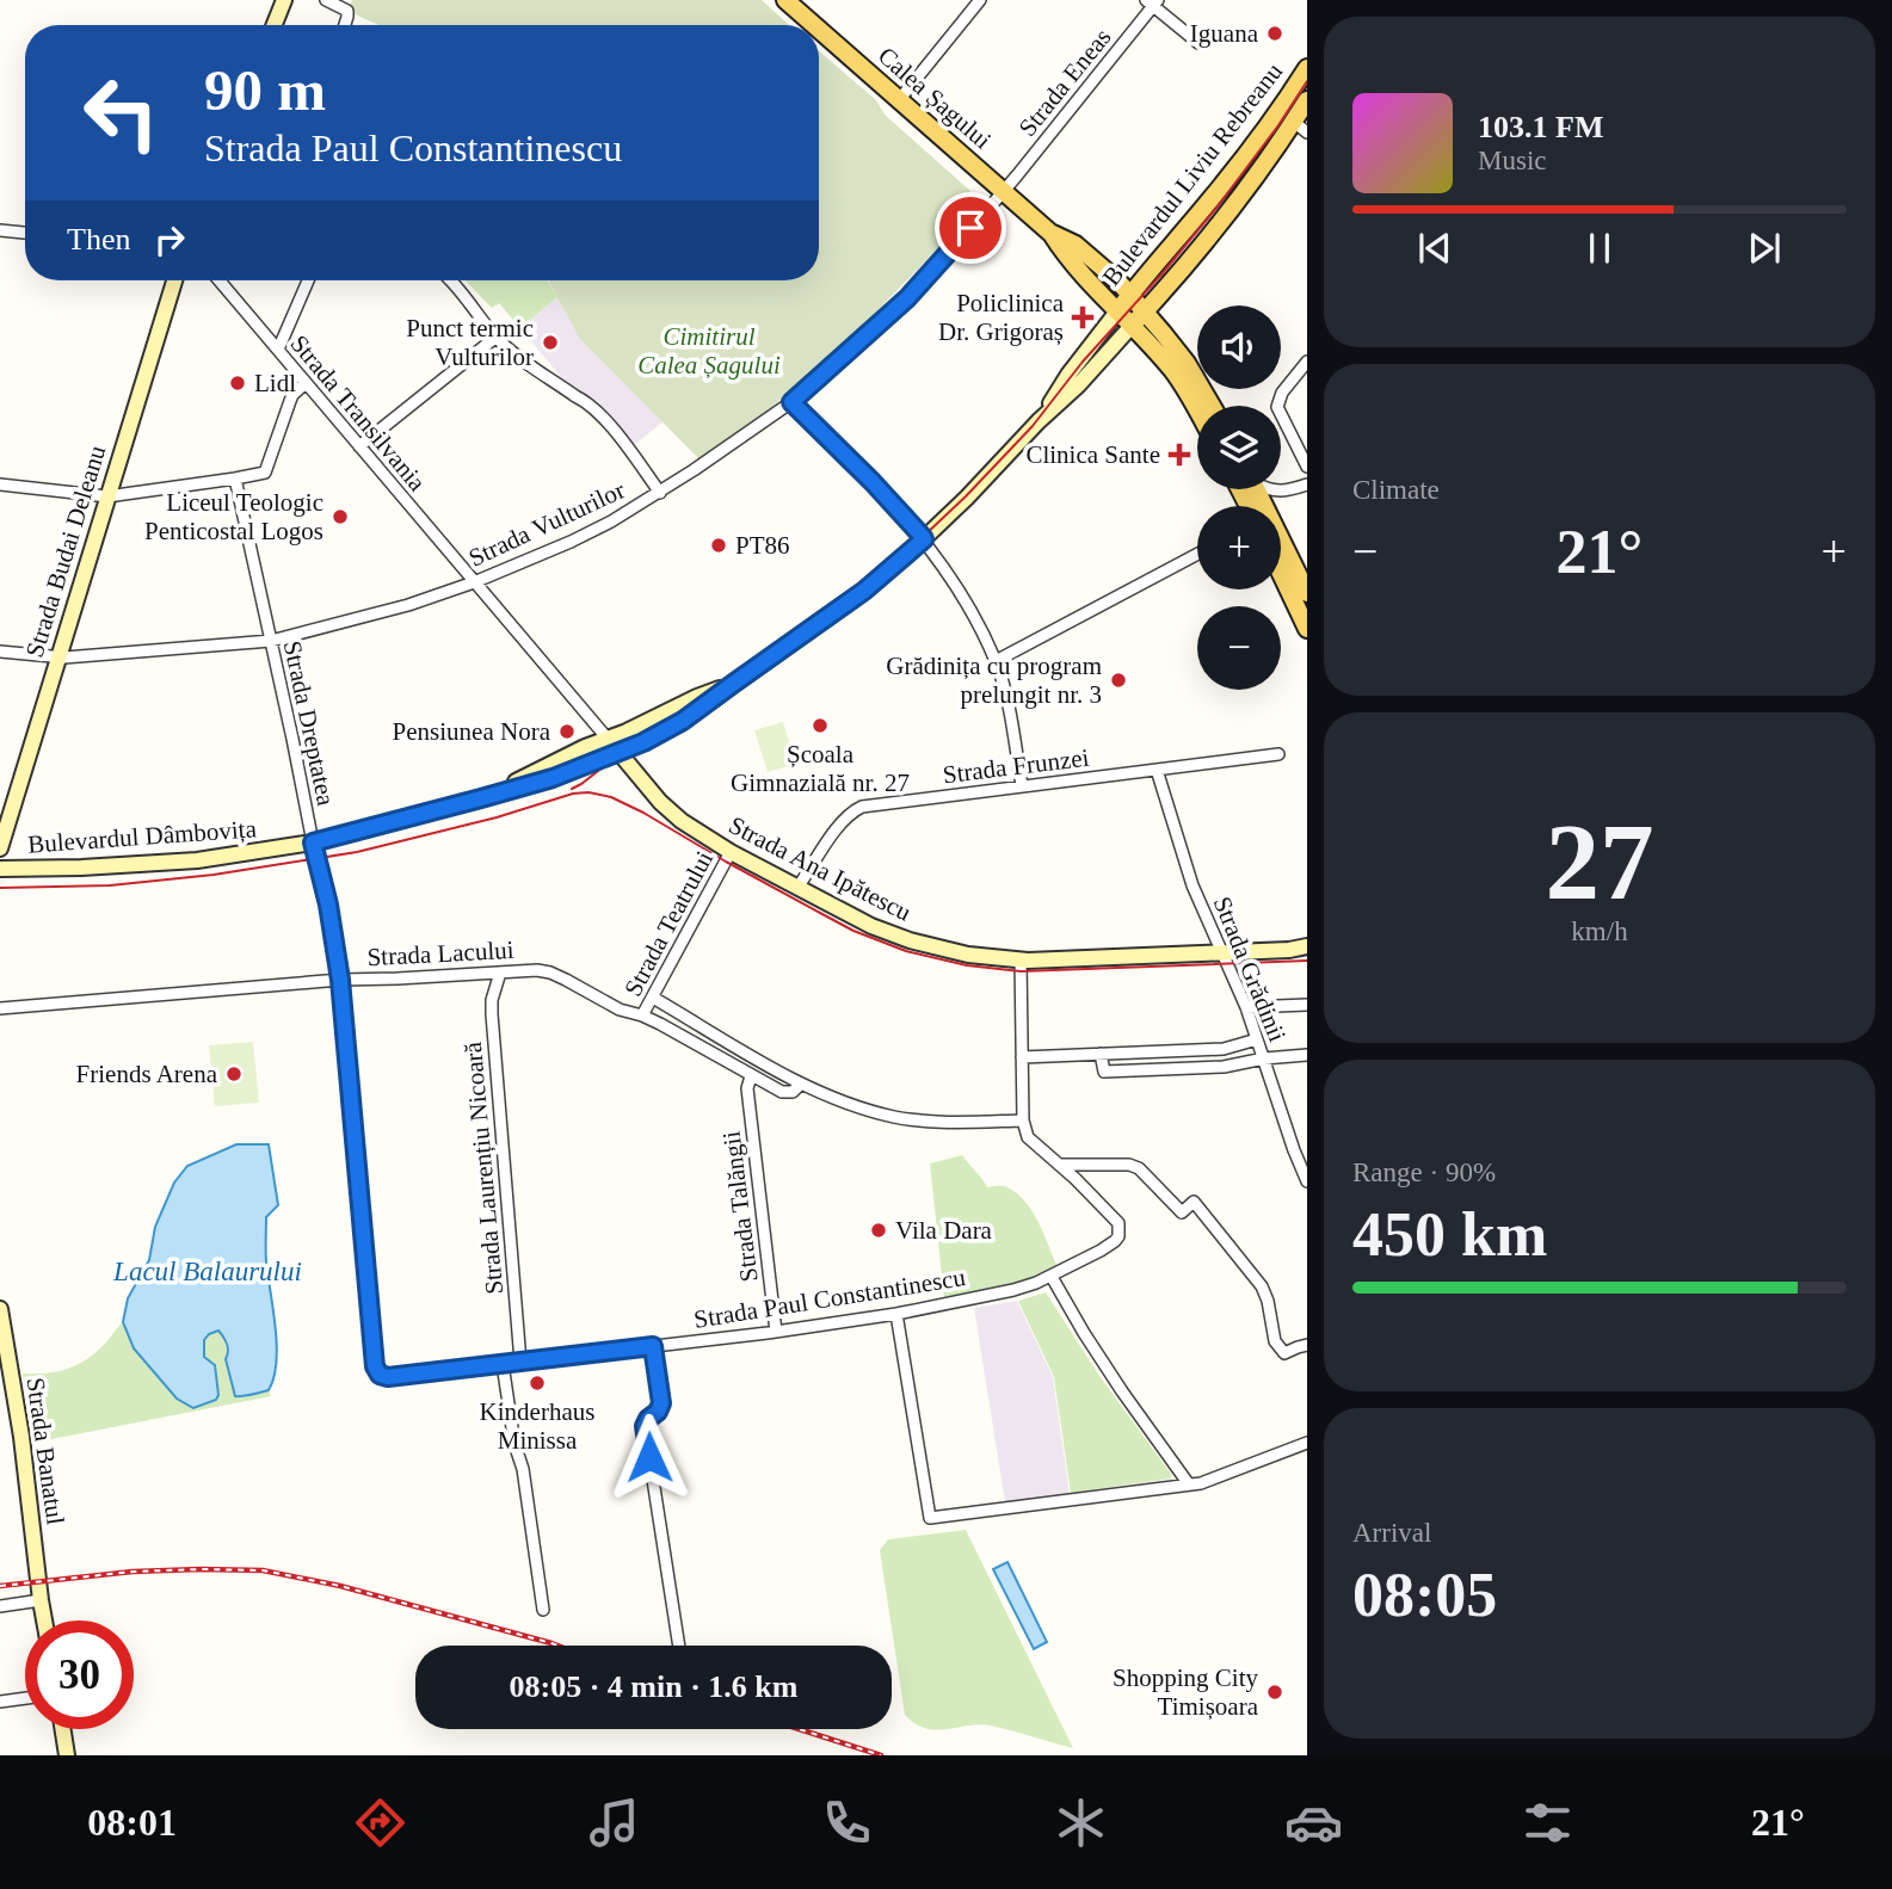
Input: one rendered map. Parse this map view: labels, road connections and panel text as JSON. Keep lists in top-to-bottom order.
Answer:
{
  "streets": {
    "main road": [
      "Calea Șagului",
      "Bulevardul Liviu Rebreanu",
      "Strada Budai Deleanu",
      "Bulevardul Dâmbovița",
      "Strada Ana Ipătescu",
      "Strada Banatul"
    ],
    "street": [
      "Strada Eneas",
      "Strada Transilvania",
      "Strada Vulturilor",
      "Strada Dreptatea",
      "Strada Frunzei",
      "Strada Teatrului",
      "Strada Lacului",
      "Strada Grădinii",
      "Strada Laurențiu Nicoară",
      "Strada Talăngii",
      "Strada Paul Constantinescu"
    ]
  },
  "crossings": [
    ["Strada Eneas", "Calea Șagului"],
    ["Strada Eneas", "Strada Vulturilor"],
    ["Calea Șagului", "Bulevardul Liviu Rebreanu"],
    ["Calea Șagului", "Strada Vulturilor"],
    ["Calea Șagului", "Bulevardul Dâmbovița"],
    ["Bulevardul Liviu Rebreanu", "Bulevardul Dâmbovița"],
    ["Strada Transilvania", "Strada Vulturilor"],
    ["Strada Transilvania", "Strada Ana Ipătescu"],
    ["Strada Vulturilor", "Strada Budai Deleanu"],
    ["Strada Vulturilor", "Strada Dreptatea"],
    ["Strada Vulturilor", "Strada Ana Ipătescu"],
    ["Strada Dreptatea", "Bulevardul Dâmbovița"],
    ["Strada Dreptatea", "Strada Lacului"],
    ["Strada Dreptatea", "Strada Paul Constantinescu"],
    ["Strada Frunzei", "Strada Ana Ipătescu"],
    ["Strada Frunzei", "Strada Grădinii"],
    ["Bulevardul Dâmbovița", "Strada Ana Ipătescu"],
    ["Strada Ana Ipătescu", "Strada Teatrului"],
    ["Strada Ana Ipătescu", "Strada Grădinii"],
    ["Strada Teatrului", "Strada Lacului"],
    ["Strada Lacului", "Strada Laurențiu Nicoară"],
    ["Strada Lacului", "Strada Talăngii"],
    ["Strada Laurențiu Nicoară", "Strada Paul Constantinescu"],
    ["Strada Talăngii", "Strada Paul Constantinescu"]
  ],
  "water": ["Lacul Balaurului"],
  "parks": ["Cimitirul Calea Șagului"],
  "places": {
    "other": [
      "Iguana",
      "Punct termic Vulturilor",
      "Lidl",
      "Liceul Teologic Penticostal Logos",
      "PT86",
      "Grădinița cu program prelungit nr. 3",
      "Școala Gimnazială nr. 27",
      "Pensiunea Nora",
      "Friends Arena",
      "Vila Dara",
      "Kinderhaus Minissa",
      "Shopping City Timișoara"
    ],
    "health": ["Policlinica Dr. Grigoraș", "Clinica Sante"]
  },
  "page": {
    "turn": ["90 m", "Strada Paul Constantinescu"],
    "song": ["103.1 FM", "Music"],
    "then": "Then",
    "map_buttons": ["+", "−"],
    "tile": [
      "Climate",
      ["27", "km/h"],
      ["Range · 90%", "450 km"],
      ["Arrival", "08:05"]
    ],
    "heat": ["−", "21°", "+"],
    "limit": "30",
    "trip": "08:05 · 4 min · 1.6 km",
    "tabs": ["08:01", "21°"]
  }
}
